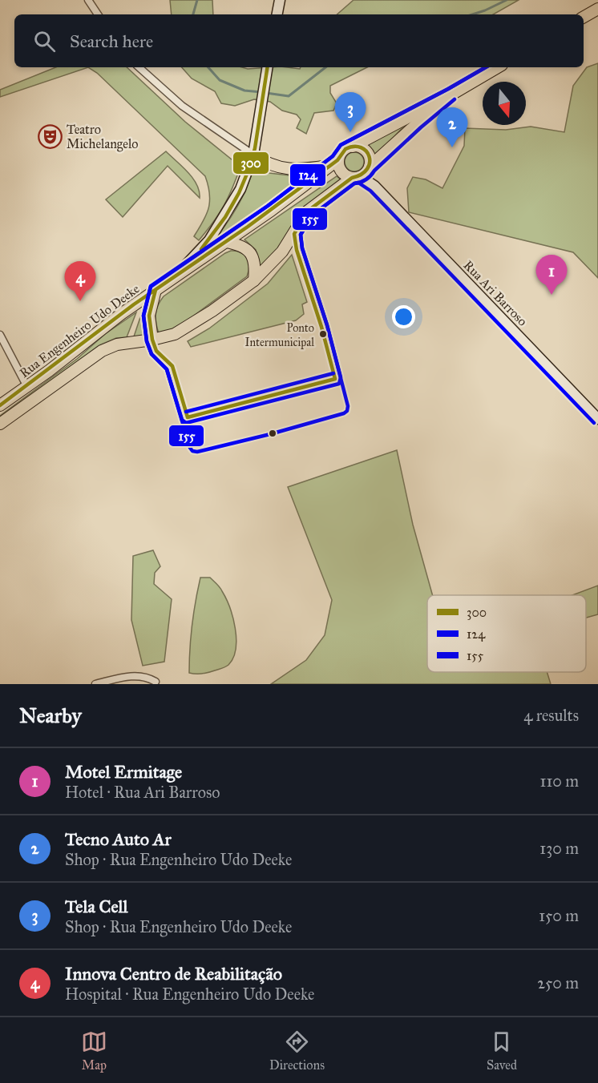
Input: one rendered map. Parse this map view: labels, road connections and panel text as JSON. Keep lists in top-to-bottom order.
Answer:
{
  "streets": {
    "main road": ["Rua Engenheiro Udo Deeke"],
    "street": ["Rua Ari Barroso"]
  },
  "crossings": [
    ["Rua Ari Barroso", "Rua Engenheiro Udo Deeke"]
  ],
  "places": {
    "theatre": ["Teatro Michelangelo"],
    "other": ["Ponto Intermunicipal"]
  },
  "lines": ["transit line 300", "transit line 124", "transit line 155"],
  "legend": ["300", "124", "155"],
  "north": "bottom",
  "page": {
    "search": "Search here",
    "pins": [
      "3",
      "2",
      "1",
      "4"
    ],
    "heading": ["Nearby", "4 results"],
    "list": [
      {
        "mark": "1",
        "name": "Motel Ermitage",
        "note": "Hotel · Rua Ari Barroso",
        "value": "110 m"
      },
      {
        "mark": "2",
        "name": "Tecno Auto Ar",
        "note": "Shop · Rua Engenheiro Udo Deeke",
        "value": "130 m"
      },
      {
        "mark": "3",
        "name": "Tela Cell",
        "note": "Shop · Rua Engenheiro Udo Deeke",
        "value": "150 m"
      },
      {
        "mark": "4",
        "name": "Innova Centro de Reabilitação",
        "note": "Hospital · Rua Engenheiro Udo Deeke",
        "value": "250 m"
      }
    ],
    "nav": ["Map", "Directions", "Saved"]
  }
}
